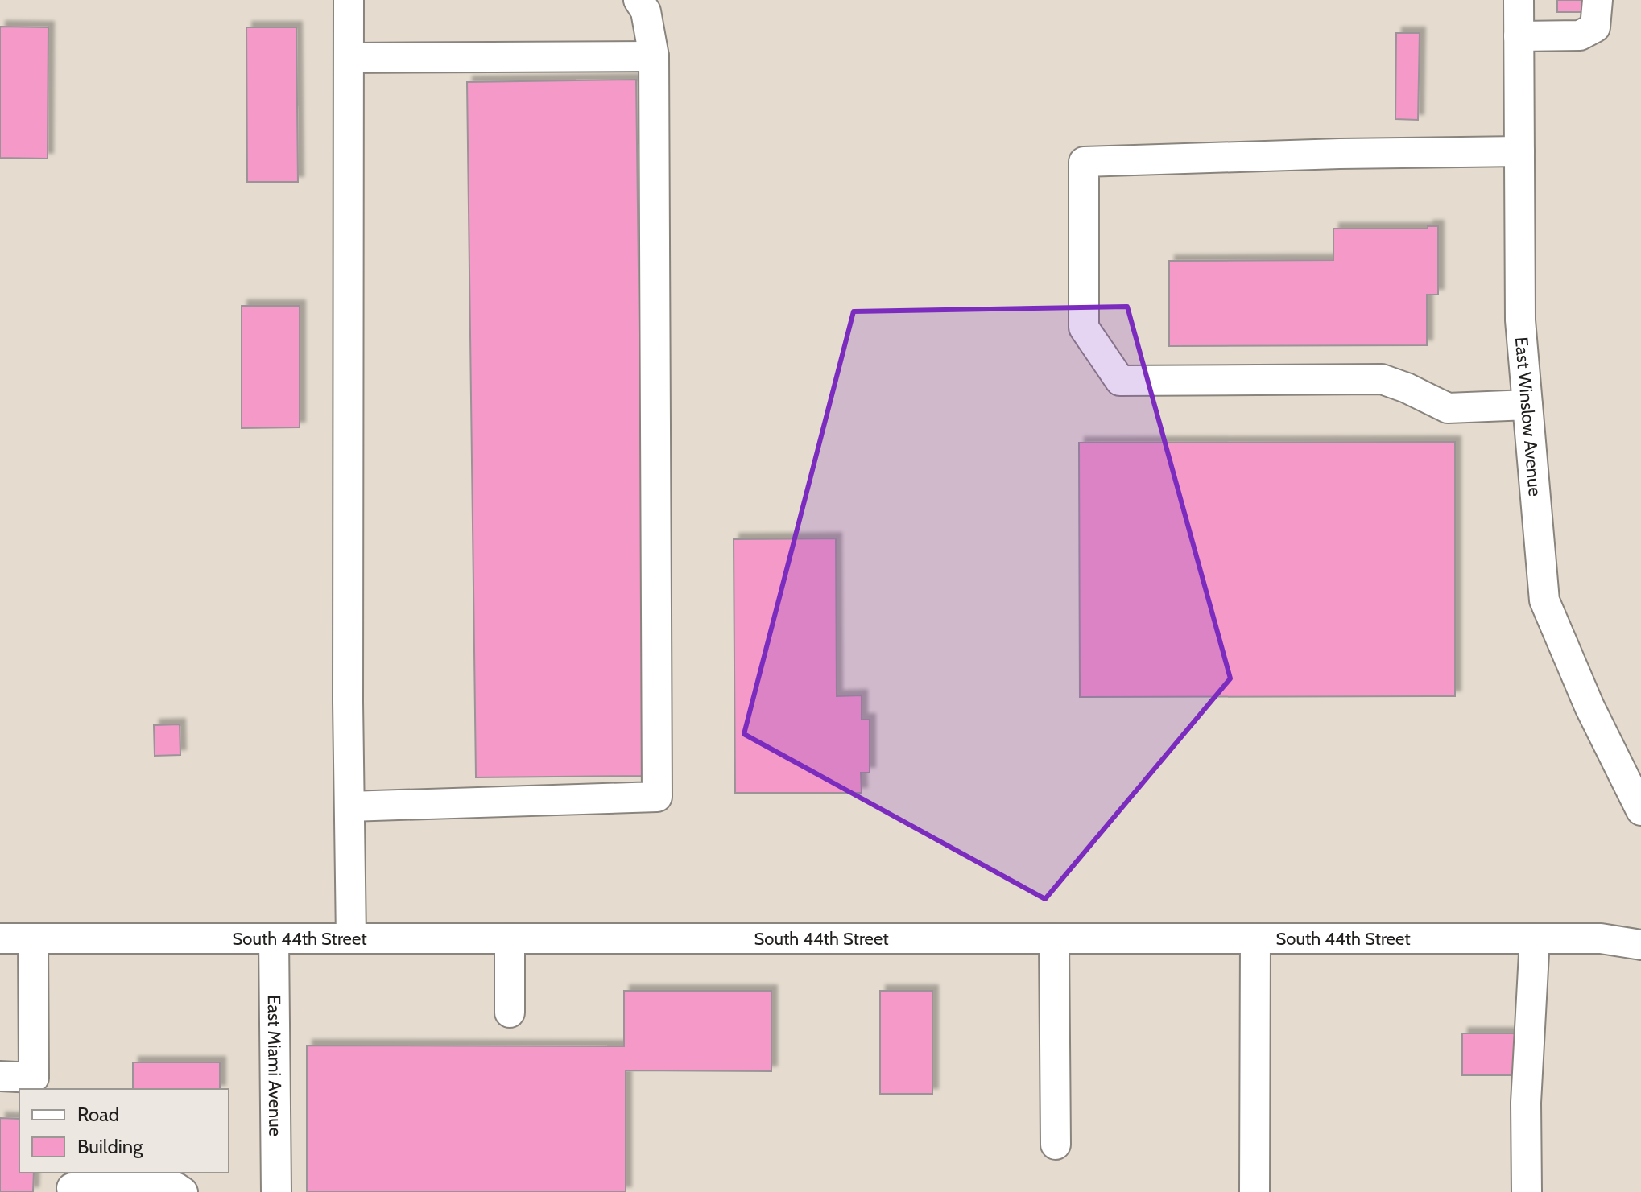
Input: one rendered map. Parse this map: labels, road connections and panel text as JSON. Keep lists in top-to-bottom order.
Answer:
{
  "streets": {
    "street": ["East Winslow Avenue", "South 44th Street", "East Miami Avenue"]
  },
  "crossings": [
    ["South 44th Street", "East Miami Avenue"]
  ],
  "legend": ["Road", "Building"]
}
